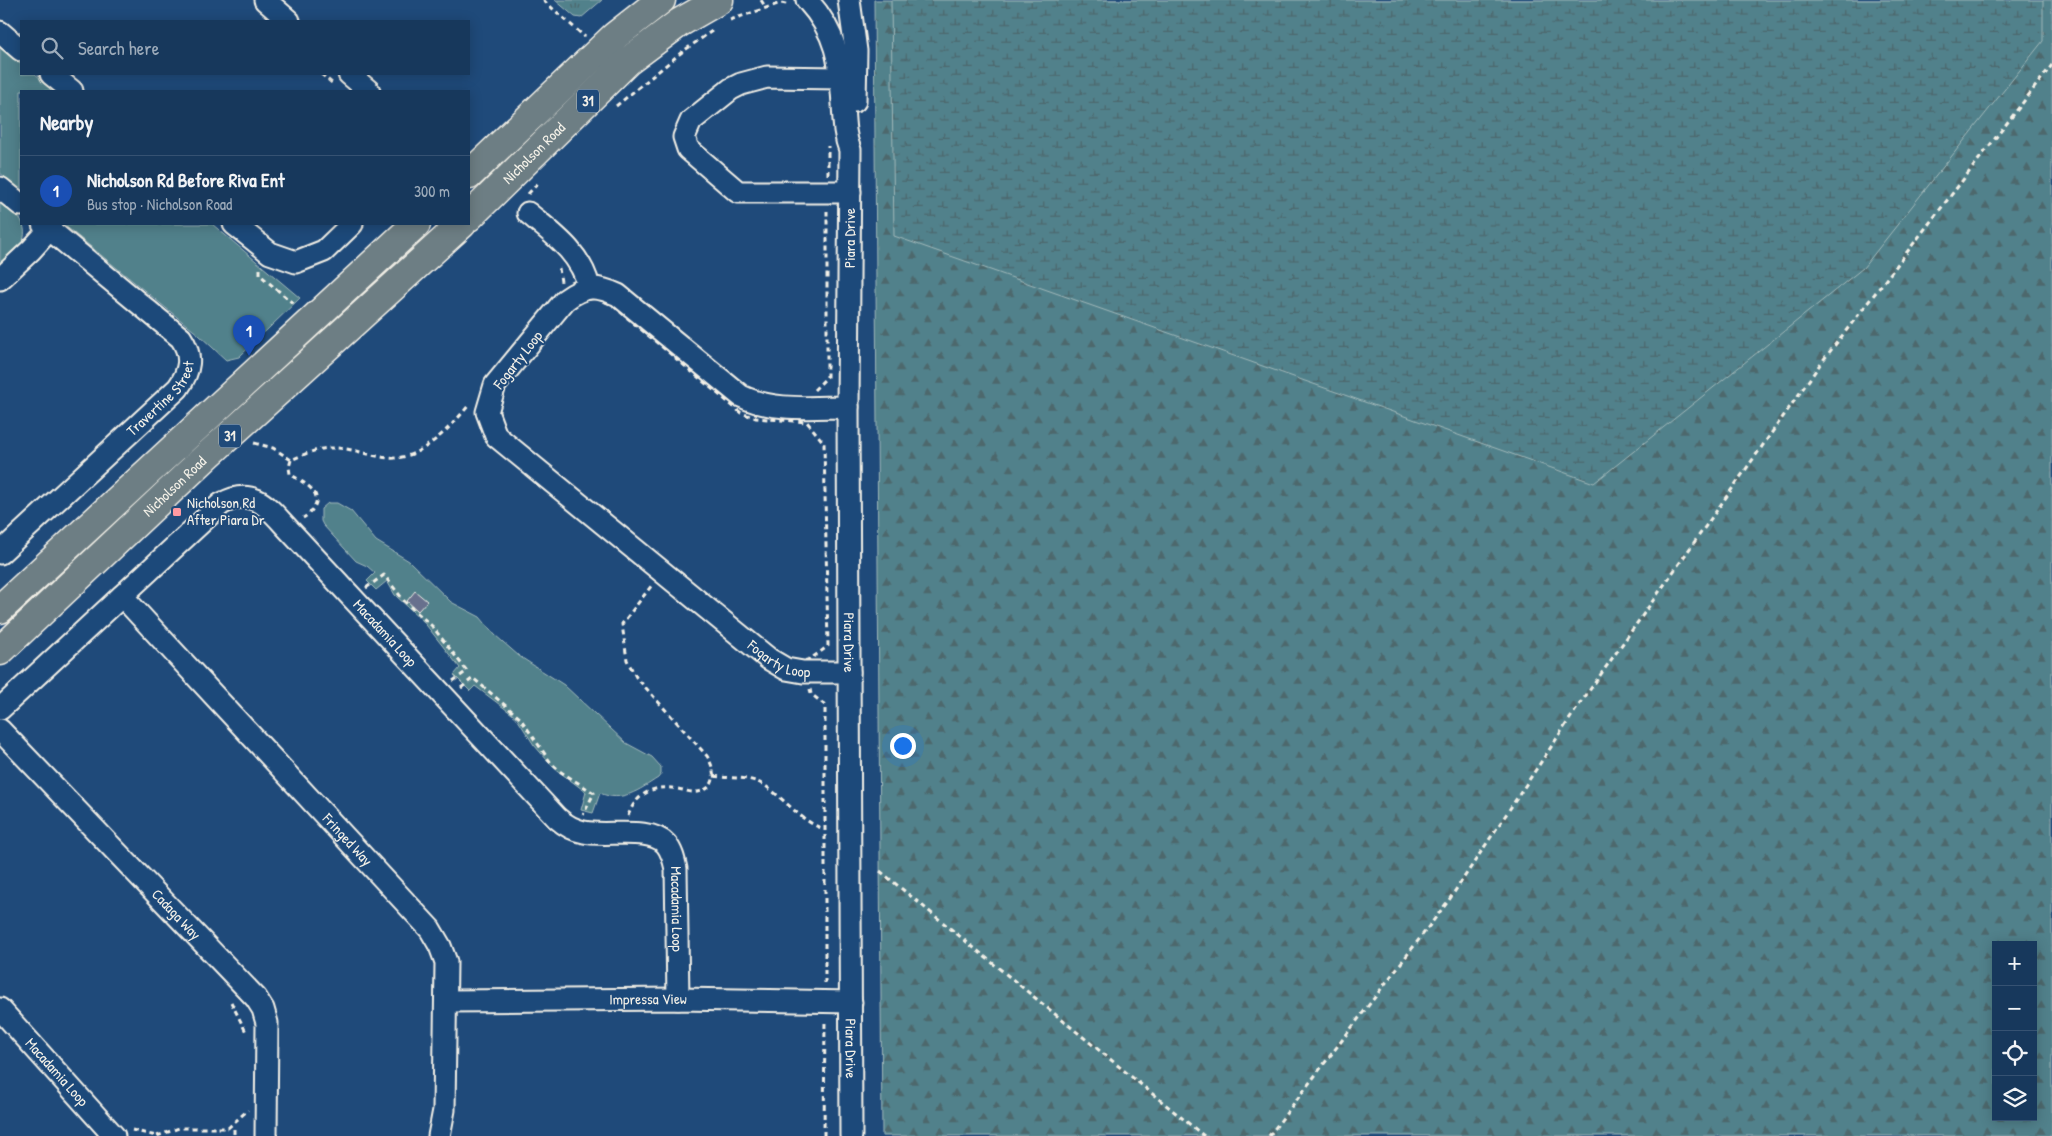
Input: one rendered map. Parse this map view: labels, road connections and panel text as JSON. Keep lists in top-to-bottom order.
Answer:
{
  "streets": {
    "main road": ["31", "Nicholson Road"],
    "street": [
      "Piara Drive",
      "Fogarty Loop",
      "Travertine Street",
      "Macadamia Loop",
      "Fringed Way",
      "Cadaga Way",
      "Impressa View"
    ]
  },
  "crossings": [
    ["Piara Drive", "Fogarty Loop"],
    ["Piara Drive", "Impressa View"],
    ["Macadamia Loop", "Fringed Way"],
    ["Macadamia Loop", "Impressa View"],
    ["Fringed Way", "Impressa View"]
  ],
  "places": {
    "transit": ["Nicholson Rd After Piara Dr"]
  },
  "page": {
    "search": "Search here",
    "heading": "Nearby",
    "list": [
      {
        "mark": "1",
        "name": "Nicholson Rd Before Riva Ent",
        "note": "Bus stop · Nicholson Road",
        "value": "300 m"
      }
    ],
    "pins": "1",
    "map_buttons": ["+", "−"]
  }
}
